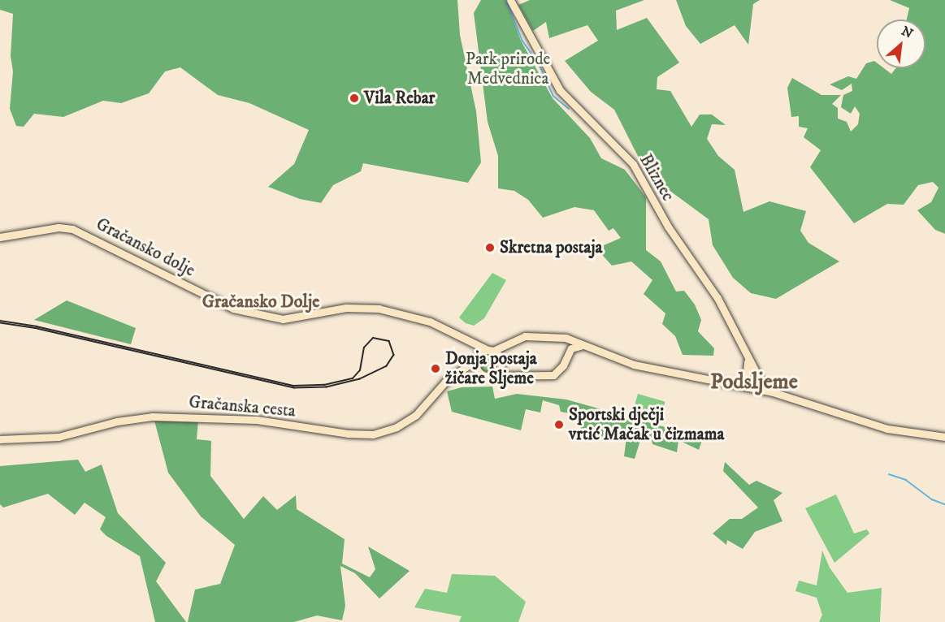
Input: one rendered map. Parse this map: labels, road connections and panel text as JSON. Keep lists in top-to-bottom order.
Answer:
{
  "streets": {
    "main road": ["Bliznec", "Gračansko dolje", "Gračanska cesta"]
  },
  "crossings": [
    ["Gračansko dolje", "Gračanska cesta"]
  ],
  "districts": ["Gračansko Dolje", "Podsljeme"],
  "parks": ["Park prirode Medvednica"],
  "places": [
    "Vila Rebar",
    "Skretna postaja",
    "Donja postaja žičare Sljeme",
    "Sportski dječji vrtić Mačak u čizmama"
  ],
  "north": "top right"
}
